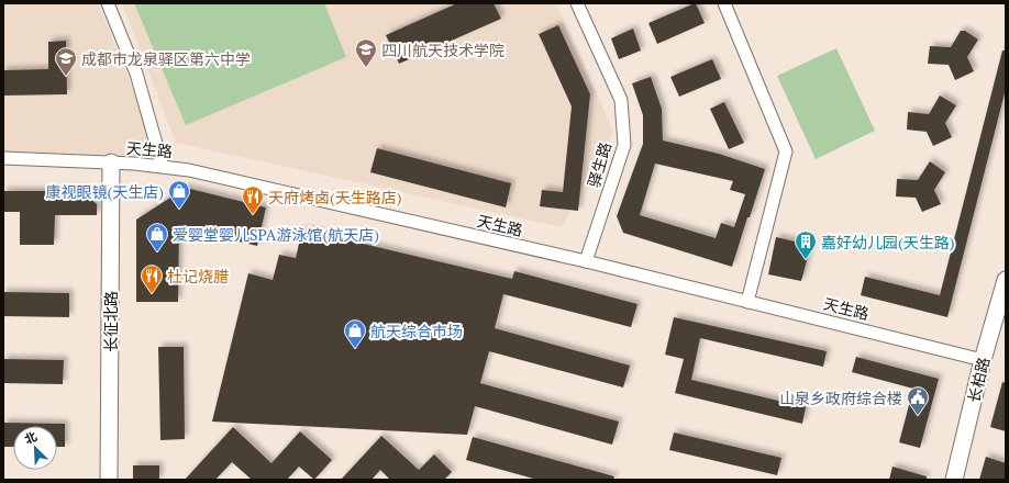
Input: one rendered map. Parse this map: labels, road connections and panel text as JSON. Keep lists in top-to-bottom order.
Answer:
{
  "streets": {
    "street": [
      "天生路",
      "驿生路",
      "长征北路",
      "长柏路"
    ]
  },
  "crossings": [
    ["天生路", "驿生路"],
    ["天生路", "长征北路"],
    ["天生路", "长柏路"]
  ],
  "places": {
    "school or university": ["四川航天技术学院", "成都市龙泉驿区第六中学"],
    "shop": ["康视眼镜(天生店)", "爱婴堂婴儿SPA游泳馆(航天店)", "航天综合市场"],
    "restaurant": ["天府烤卤(天生路店)", "杜记烧腊"],
    "building": ["嘉好幼儿园(天生路)"],
    "public building": ["山泉乡政府综合楼"]
  },
  "north": "top left"
}
